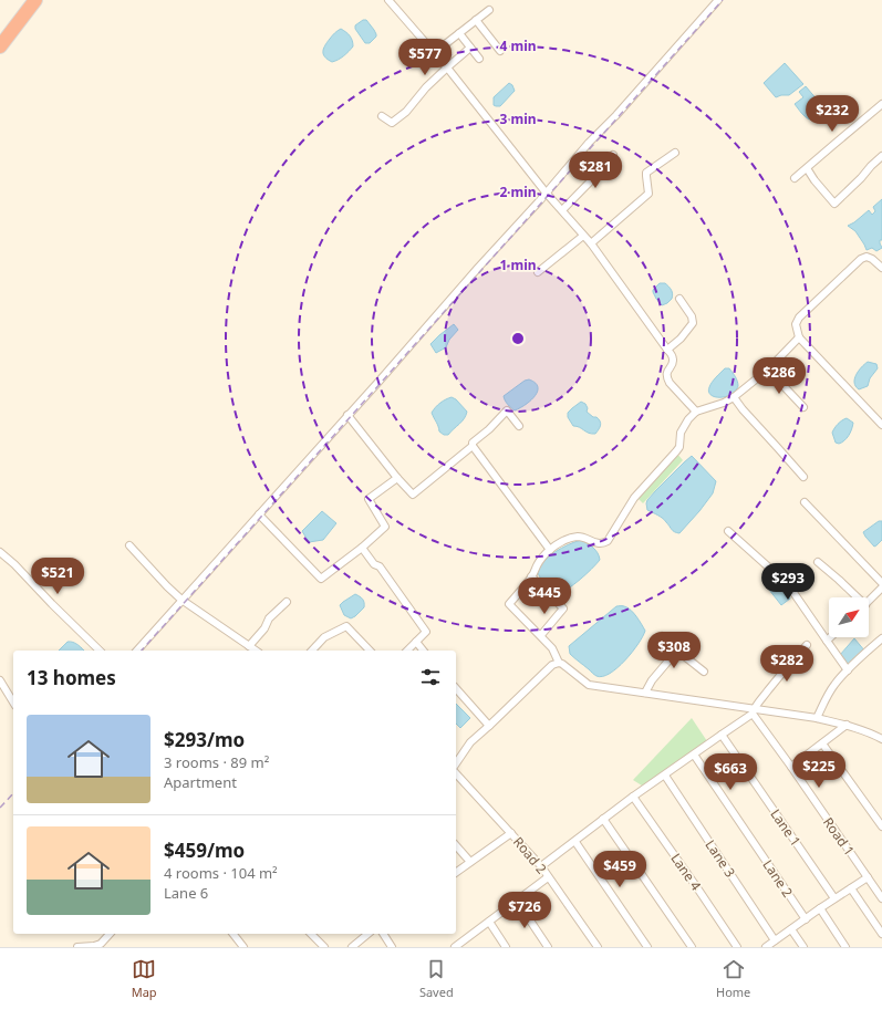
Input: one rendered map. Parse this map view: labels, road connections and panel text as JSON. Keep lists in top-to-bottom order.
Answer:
{
  "streets": {
    "street": [
      "Lane 1",
      "Road 1",
      "Road 2",
      "Lane 3",
      "Lane 4",
      "Lane 2"
    ]
  },
  "north": "top right",
  "page": {
    "price": [
      "$577",
      "$232",
      "$281",
      "$286",
      "$521",
      "$293",
      "$445",
      "$308",
      "$282",
      "$225",
      "$663",
      "$459",
      "$726"
    ],
    "heading": "13 homes",
    "list": [
      {
        "name": "$293/mo",
        "note": "3 rooms · 89 m² · Apartment"
      },
      {
        "name": "$459/mo",
        "note": "4 rooms · 104 m² · Lane 6"
      }
    ],
    "tabs": ["Map", "Saved", "Home"]
  },
  "rings": [
    "4 min",
    "3 min",
    "2 min",
    "1 min"
  ]
}
